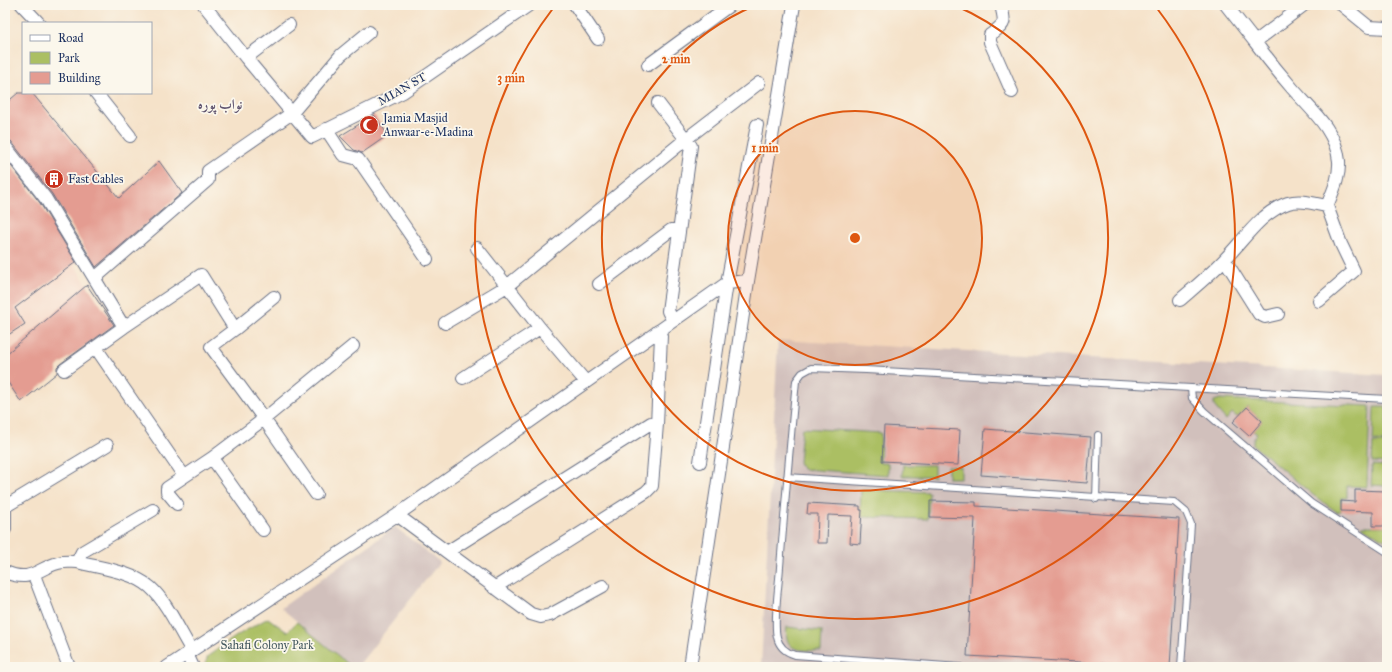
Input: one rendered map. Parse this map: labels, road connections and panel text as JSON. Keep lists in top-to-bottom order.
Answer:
{
  "streets": {
    "street": ["MIAN ST"]
  },
  "districts": ["نواب پورہ"],
  "parks": ["Sahafi Colony Park"],
  "places": {
    "mosque": ["Jamia Masjid Anwaar-e-Madina"],
    "building": ["Fast Cables"]
  },
  "legend": ["Road", "Park", "Building"],
  "rings": ["2 min", "3 min", "1 min"]
}
